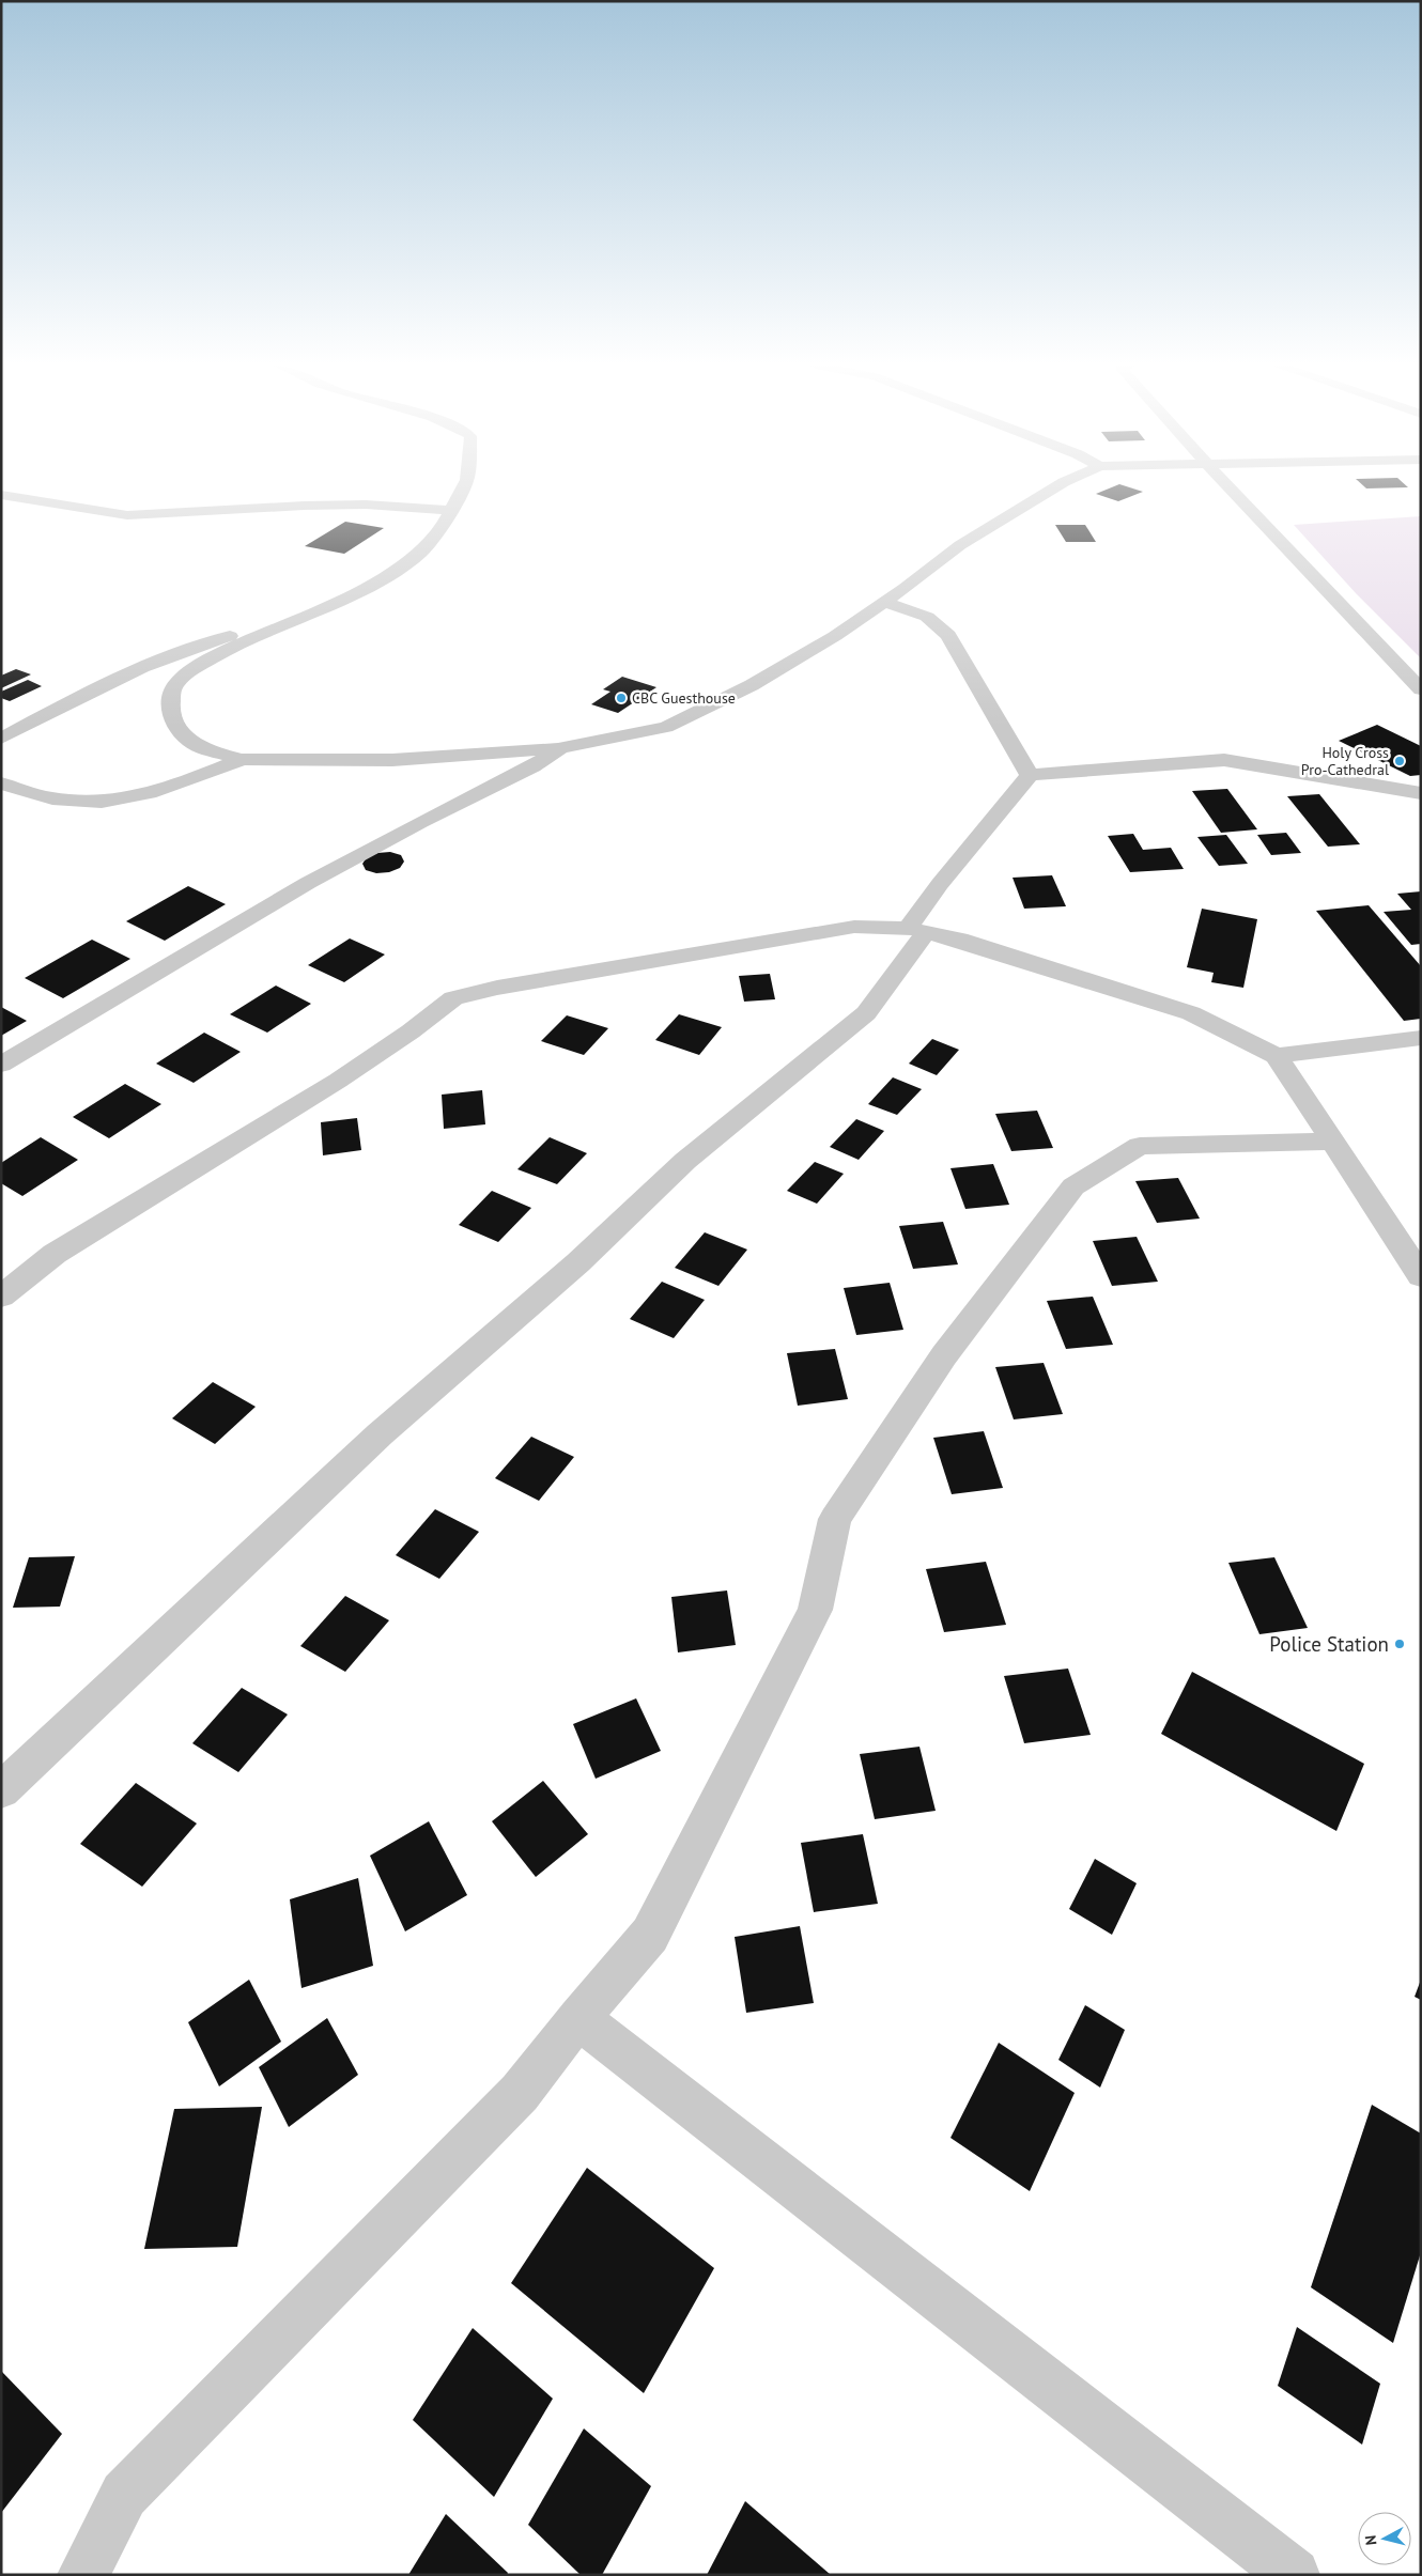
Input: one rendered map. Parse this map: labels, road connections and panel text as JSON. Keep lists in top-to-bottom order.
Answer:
{
  "places": ["CBC Guesthouse", "Holy Cross Pro-Cathedral", "Police Station"],
  "north": "left"
}
